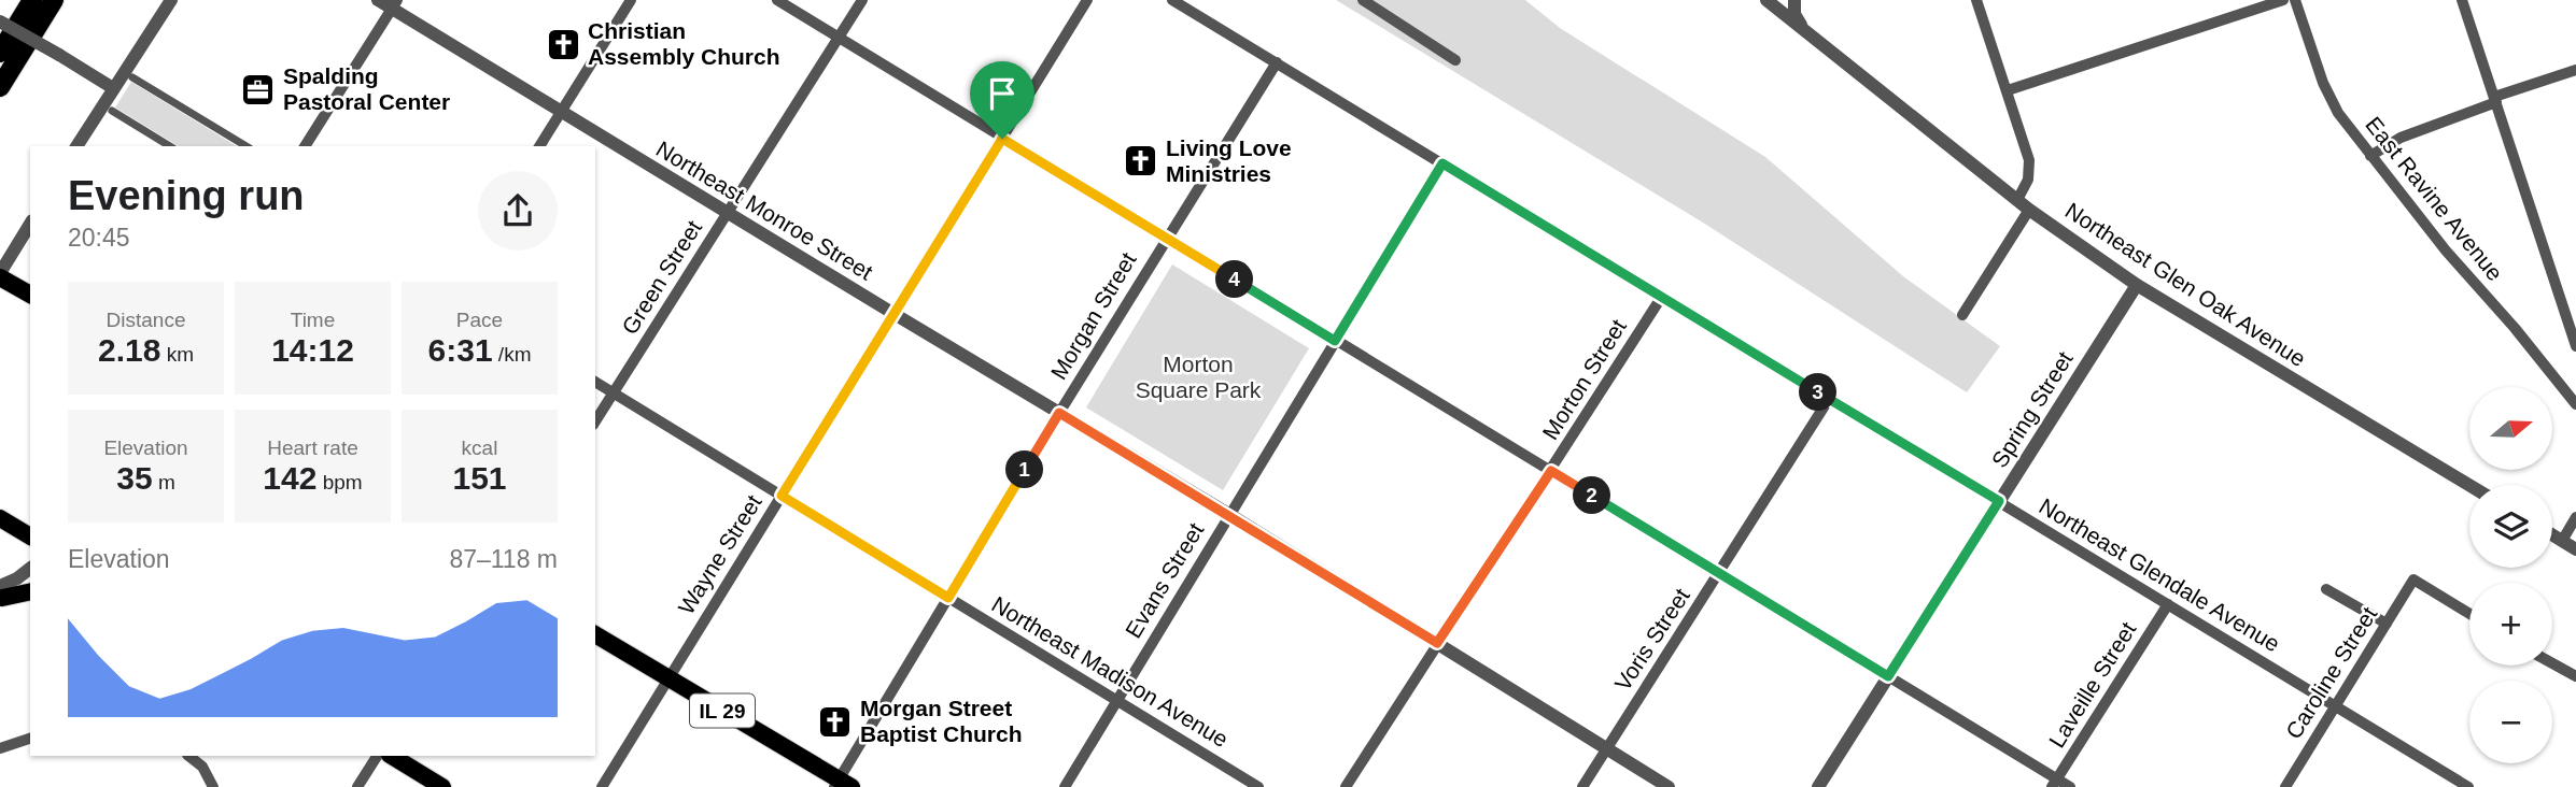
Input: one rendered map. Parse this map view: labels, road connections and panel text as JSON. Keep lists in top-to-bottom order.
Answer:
{
  "streets": {
    "main road": ["IL 29"],
    "street": [
      "East Ravine Avenue",
      "Northeast Monroe Street",
      "Green Street",
      "Northeast Glen Oak Avenue",
      "Morgan Street",
      "Morton Street",
      "Spring Street",
      "Wayne Street",
      "Northeast Glendale Avenue",
      "Evans Street",
      "Voris Street",
      "Northeast Madison Avenue",
      "Caroline Street",
      "Laveille Street"
    ]
  },
  "crossings": [
    ["Northeast Monroe Street", "Green Street"],
    ["Northeast Monroe Street", "Morgan Street"],
    ["Northeast Monroe Street", "Morton Street"],
    ["Northeast Monroe Street", "Wayne Street"],
    ["Northeast Monroe Street", "Evans Street"],
    ["Northeast Monroe Street", "Voris Street"],
    ["Green Street", "Northeast Madison Avenue"],
    ["Northeast Glen Oak Avenue", "Spring Street"],
    ["Morgan Street", "Northeast Glendale Avenue"],
    ["Morgan Street", "Northeast Madison Avenue"],
    ["Morgan Street", "IL 29"],
    ["Morton Street", "Northeast Glendale Avenue"],
    ["Spring Street", "Northeast Glendale Avenue"],
    ["Wayne Street", "Northeast Madison Avenue"],
    ["Wayne Street", "IL 29"],
    ["Northeast Glendale Avenue", "Evans Street"],
    ["Northeast Glendale Avenue", "Voris Street"],
    ["Northeast Glendale Avenue", "Caroline Street"],
    ["Northeast Glendale Avenue", "Laveille Street"],
    ["Evans Street", "Northeast Madison Avenue"]
  ],
  "parks": ["Morton Square Park"],
  "places": {
    "church": ["Christian Assembly Church", "Living Love Ministries", "Morgan Street Baptist Church"],
    "office": ["Spalding Pastoral Center"]
  },
  "north": "right",
  "page": {
    "heading": ["Evening run", "20:45"],
    "pins": [
      "4",
      "3",
      "1",
      "2"
    ],
    "stats": [
      ["Distance", "2.18 km"],
      ["Time", "14:12"],
      ["Pace", "6:31 /km"],
      ["Elevation", "35 m"],
      ["Heart rate", "142 bpm"],
      ["kcal", "151"]
    ],
    "map_buttons": ["+", "−"],
    "chart": ["Elevation", "87–118 m"]
  }
}
